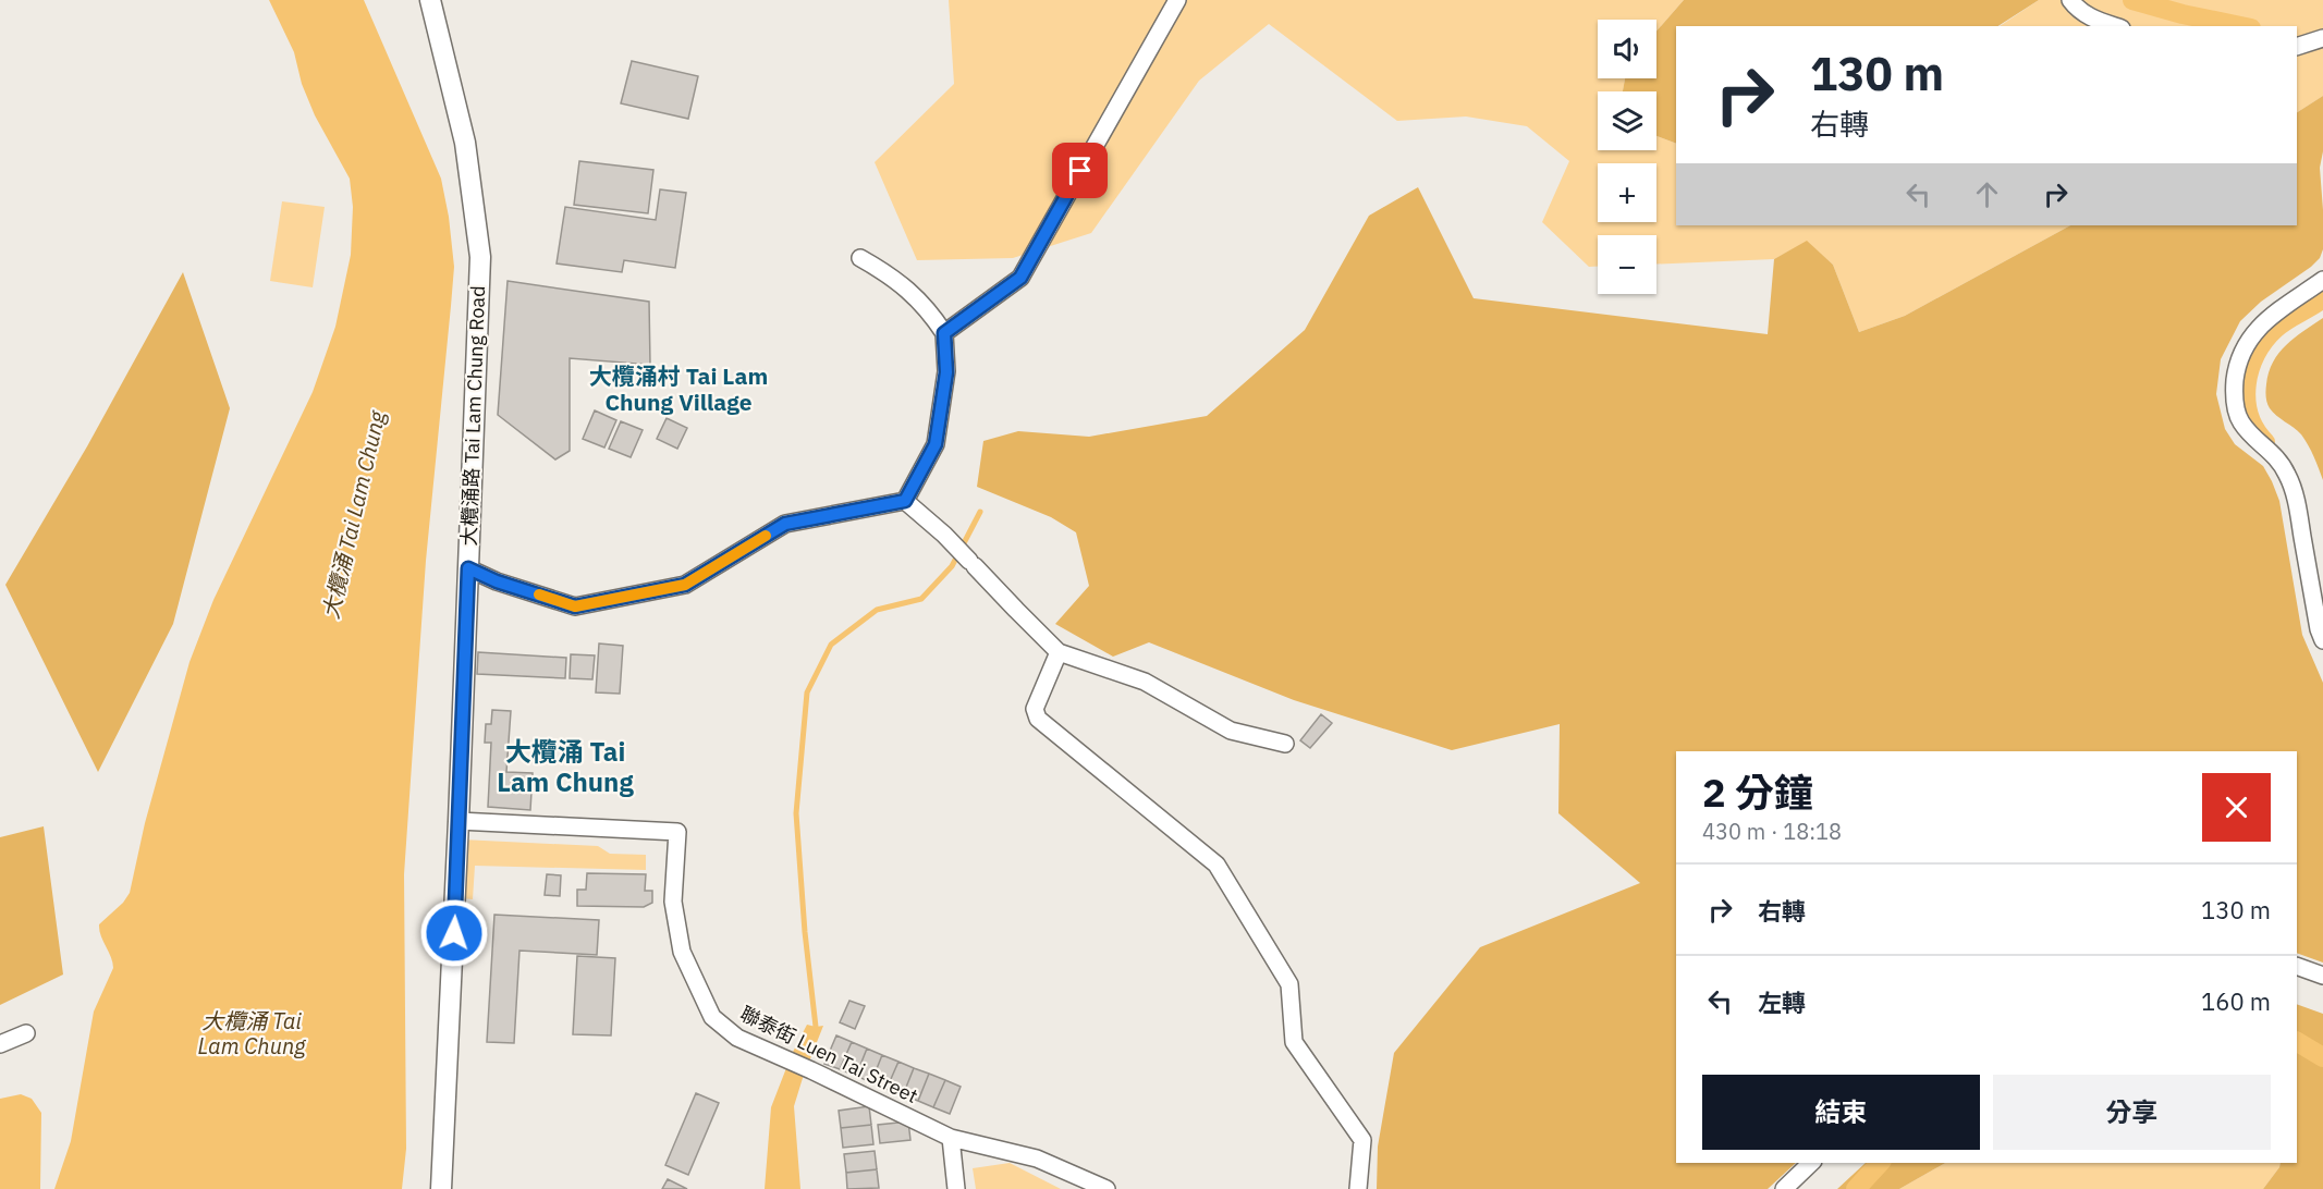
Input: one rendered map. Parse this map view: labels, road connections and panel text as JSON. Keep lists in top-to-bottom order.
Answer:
{
  "streets": {
    "street": ["大欖涌路 Tai Lam Chung Road", "聯泰街 Luen Tai Street"]
  },
  "crossings": [
    ["大欖涌路 Tai Lam Chung Road", "聯泰街 Luen Tai Street"]
  ],
  "districts": ["大欖涌村 Tai Lam Chung Village", "大欖涌 Tai Lam Chung"],
  "water": ["大欖涌 Tai Lam Chung"],
  "page": {
    "map_buttons": ["+", "−"],
    "turn": ["130 m", "右轉"],
    "heading": ["2 分鐘", "430 m · 18:18"],
    "list": [
      {
        "name": "右轉",
        "value": "130 m"
      },
      {
        "name": "左轉",
        "value": "160 m"
      }
    ],
    "buttons": ["結束", "分享"]
  }
}
